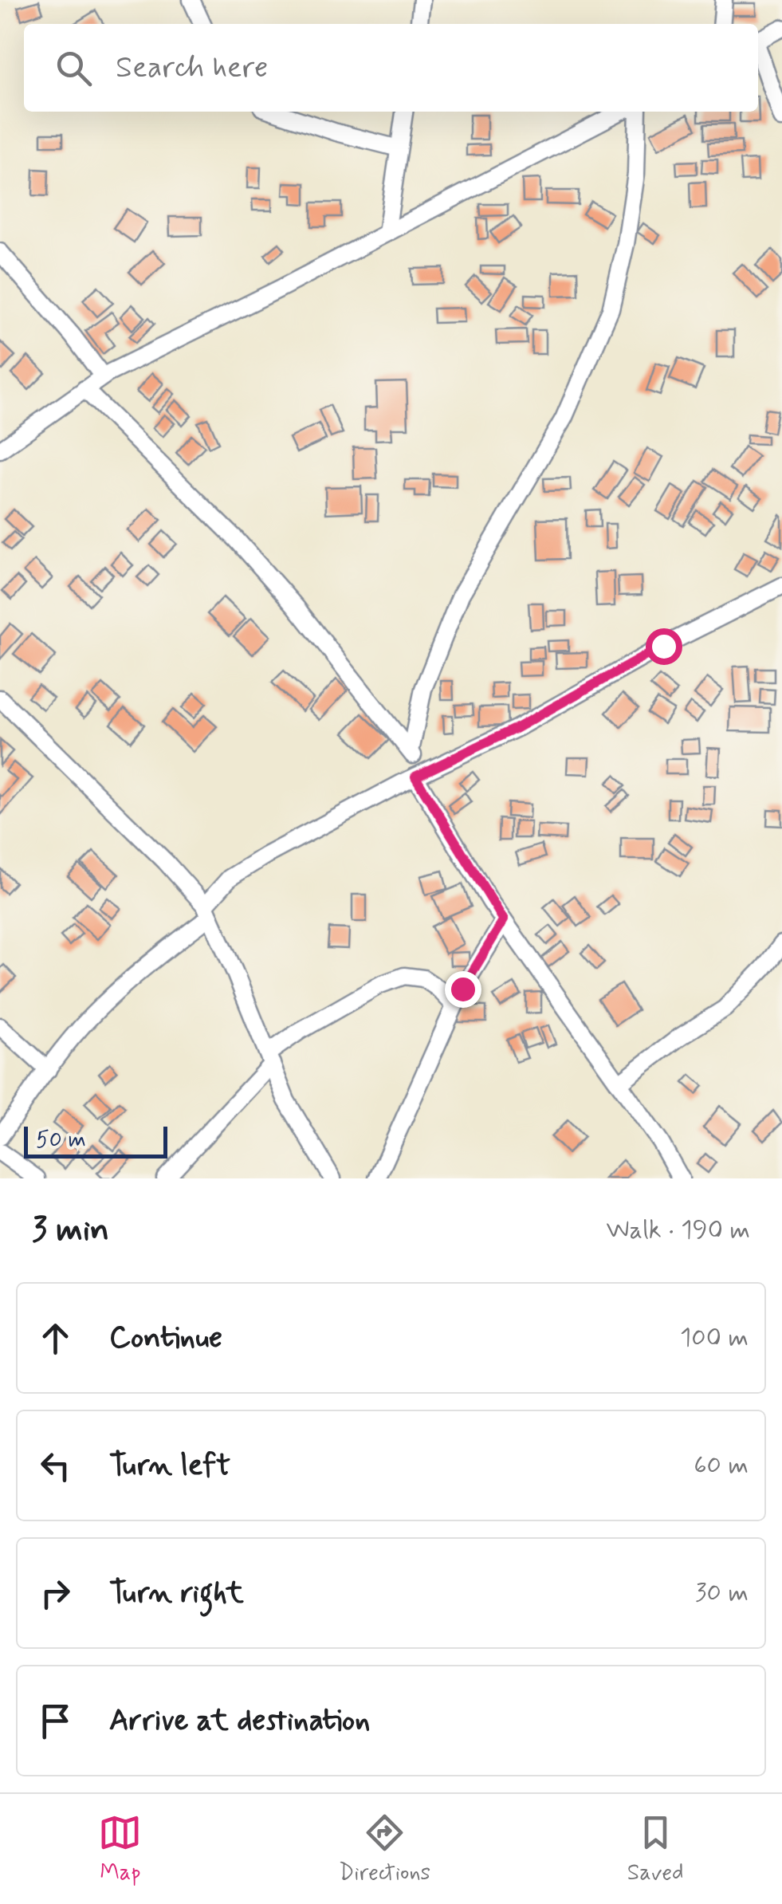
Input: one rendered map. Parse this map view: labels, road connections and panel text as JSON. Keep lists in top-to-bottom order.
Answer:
{
  "scale_bar": "50 m",
  "page": {
    "search": "Search here",
    "scale": "50 m",
    "heading": ["3 min", "Walk · 190 m"],
    "list": [
      ["Continue", "100 m"],
      ["Turn left", "60 m"],
      ["Turn right", "30 m"],
      "Arrive at destination"
    ],
    "nav": ["Map", "Directions", "Saved"]
  }
}
